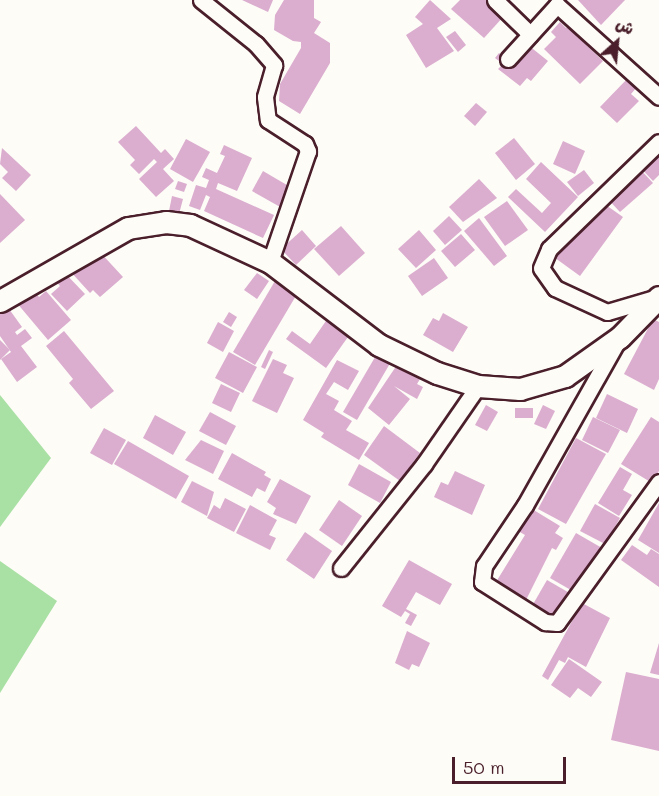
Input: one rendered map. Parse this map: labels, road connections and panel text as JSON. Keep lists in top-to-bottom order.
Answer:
{
  "scale_bar": "50 m",
  "north": "top right"
}
